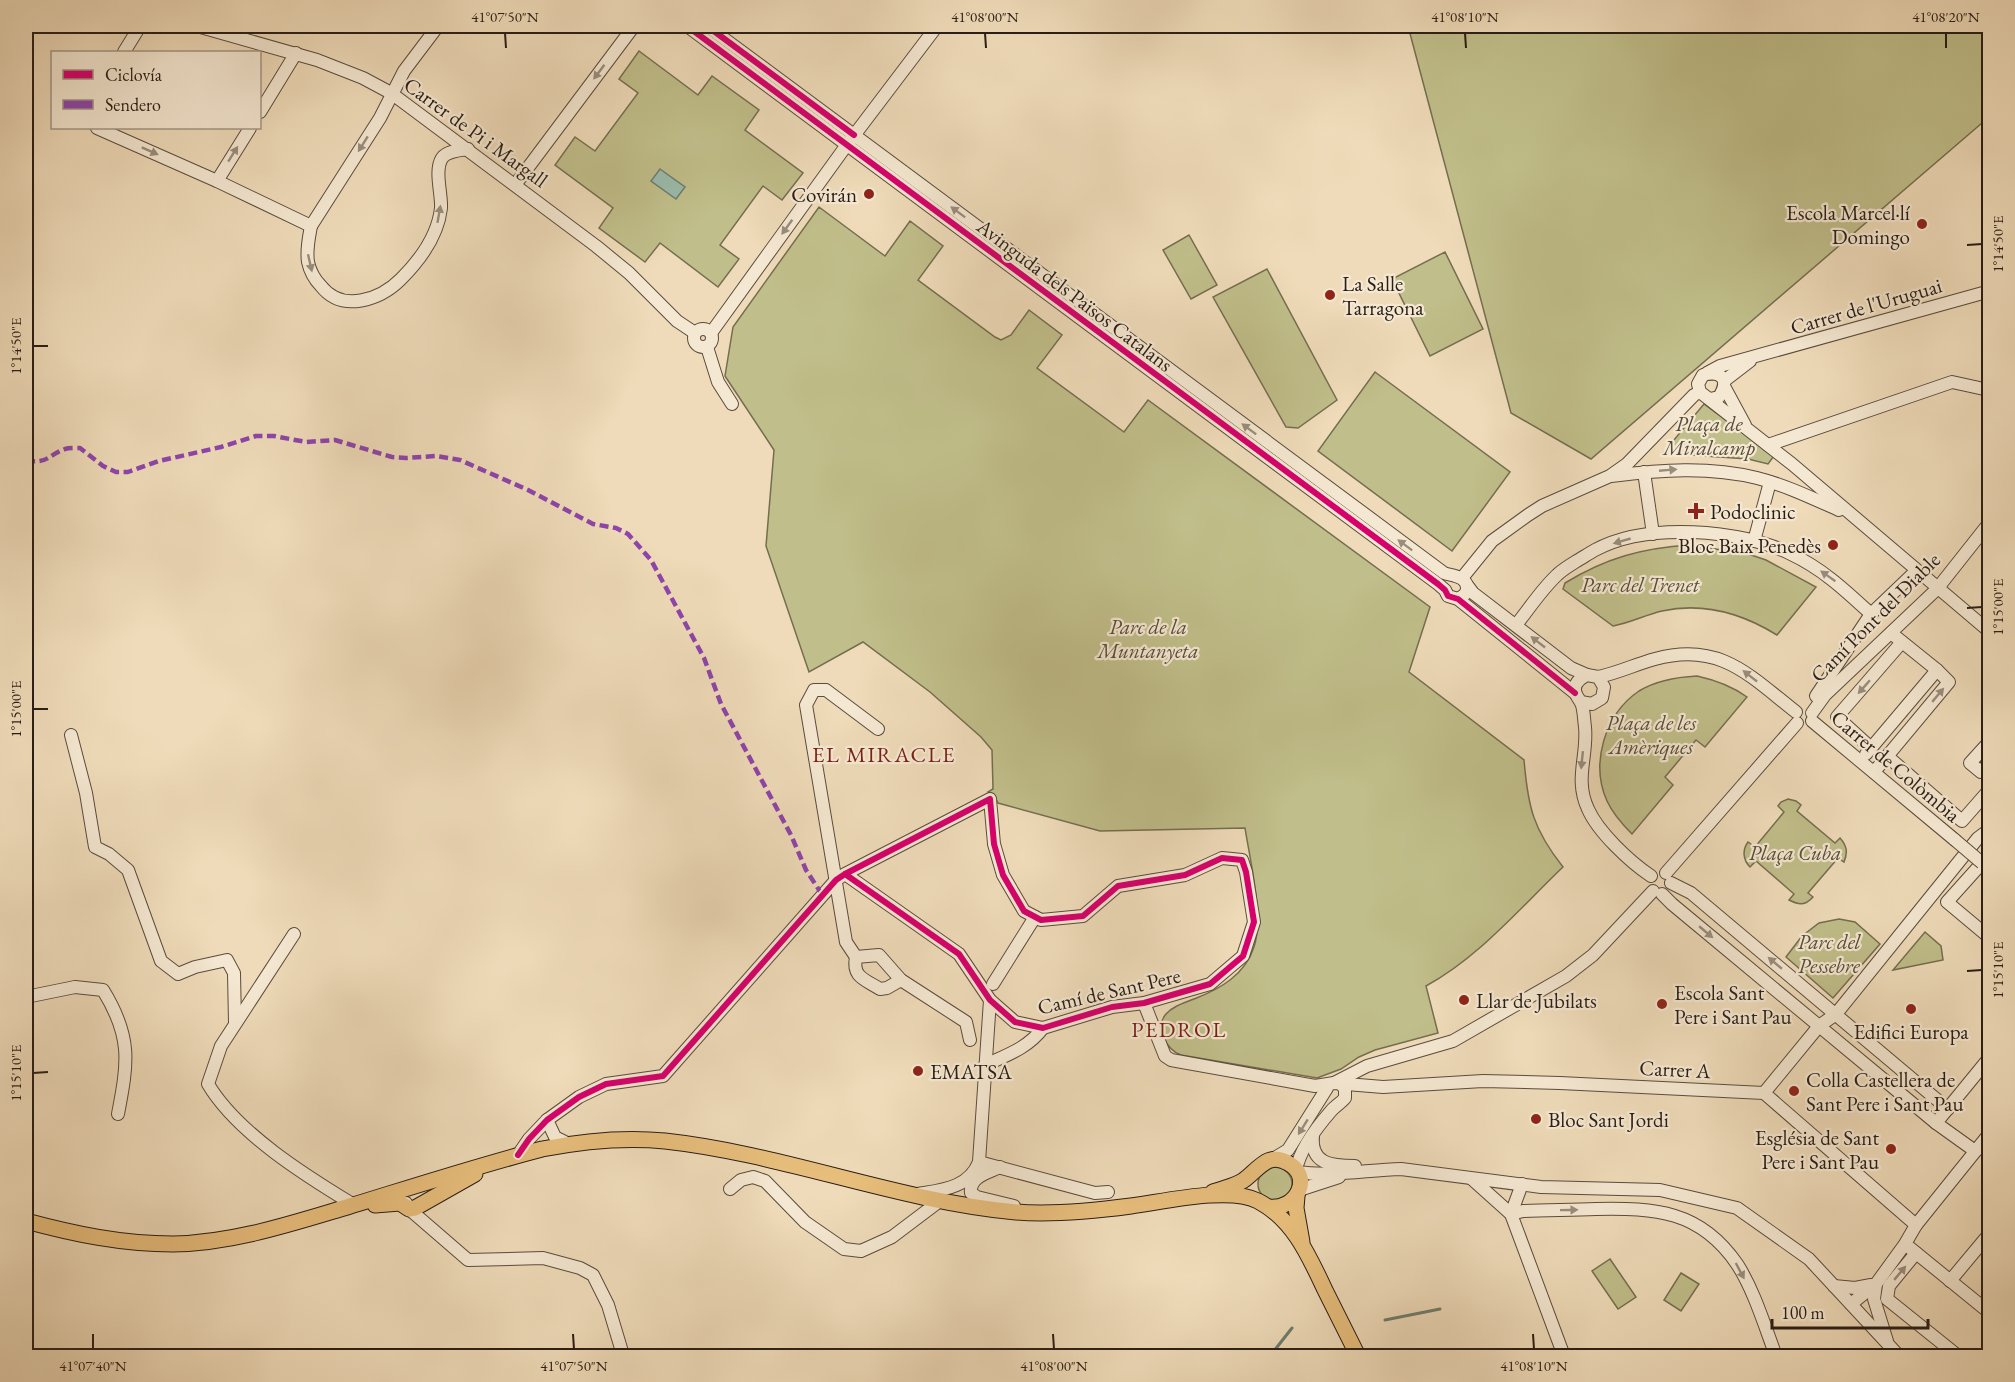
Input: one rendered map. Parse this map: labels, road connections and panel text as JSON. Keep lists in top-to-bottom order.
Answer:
{
  "streets": {
    "street": [
      "Carrer de Pi i Margall",
      "Avinguda dels Països Catalans",
      "Carrer de l'Uruguai",
      "Camí Pont del Diable",
      "Carrer de Colòmbia",
      "Camí de Sant Pere",
      "Carrer A"
    ]
  },
  "crossings": [
    ["Avinguda dels Països Catalans", "Carrer de Colòmbia"],
    ["Camí Pont del Diable", "Carrer de Colòmbia"]
  ],
  "districts": ["EL MIRACLE", "PEDROL"],
  "parks": [
    "Plaça de Miralcamp",
    "Parc del Trenet",
    "Parc de la Muntanyeta",
    "Plaça de les Amèriques",
    "Plaça Cuba",
    "Parc del Pessebre"
  ],
  "places": {
    "other": [
      "Covirán",
      "Escola Marcel·lí Domingo",
      "La Salle Tarragona",
      "Bloc Baix Penedès",
      "Llar de Jubilats",
      "Escola Sant Pere i Sant Pau",
      "Edifici Europa",
      "EMATSA",
      "Colla Castellera de Sant Pere i Sant Pau",
      "Bloc Sant Jordi",
      "Església de Sant Pere i Sant Pau"
    ],
    "health": ["Podoclinic"]
  },
  "legend": ["Ciclovía", "Sendero"],
  "scale_bar": "100 m",
  "coordinates": [
    "41°07'50\"N",
    "41°08'00\"N",
    "41°08'10\"N",
    "41°08'20\"N",
    "1°14'50\"E",
    "1°15'00\"E",
    "1°15'10\"E",
    "41°07'40\"N"
  ]
}
